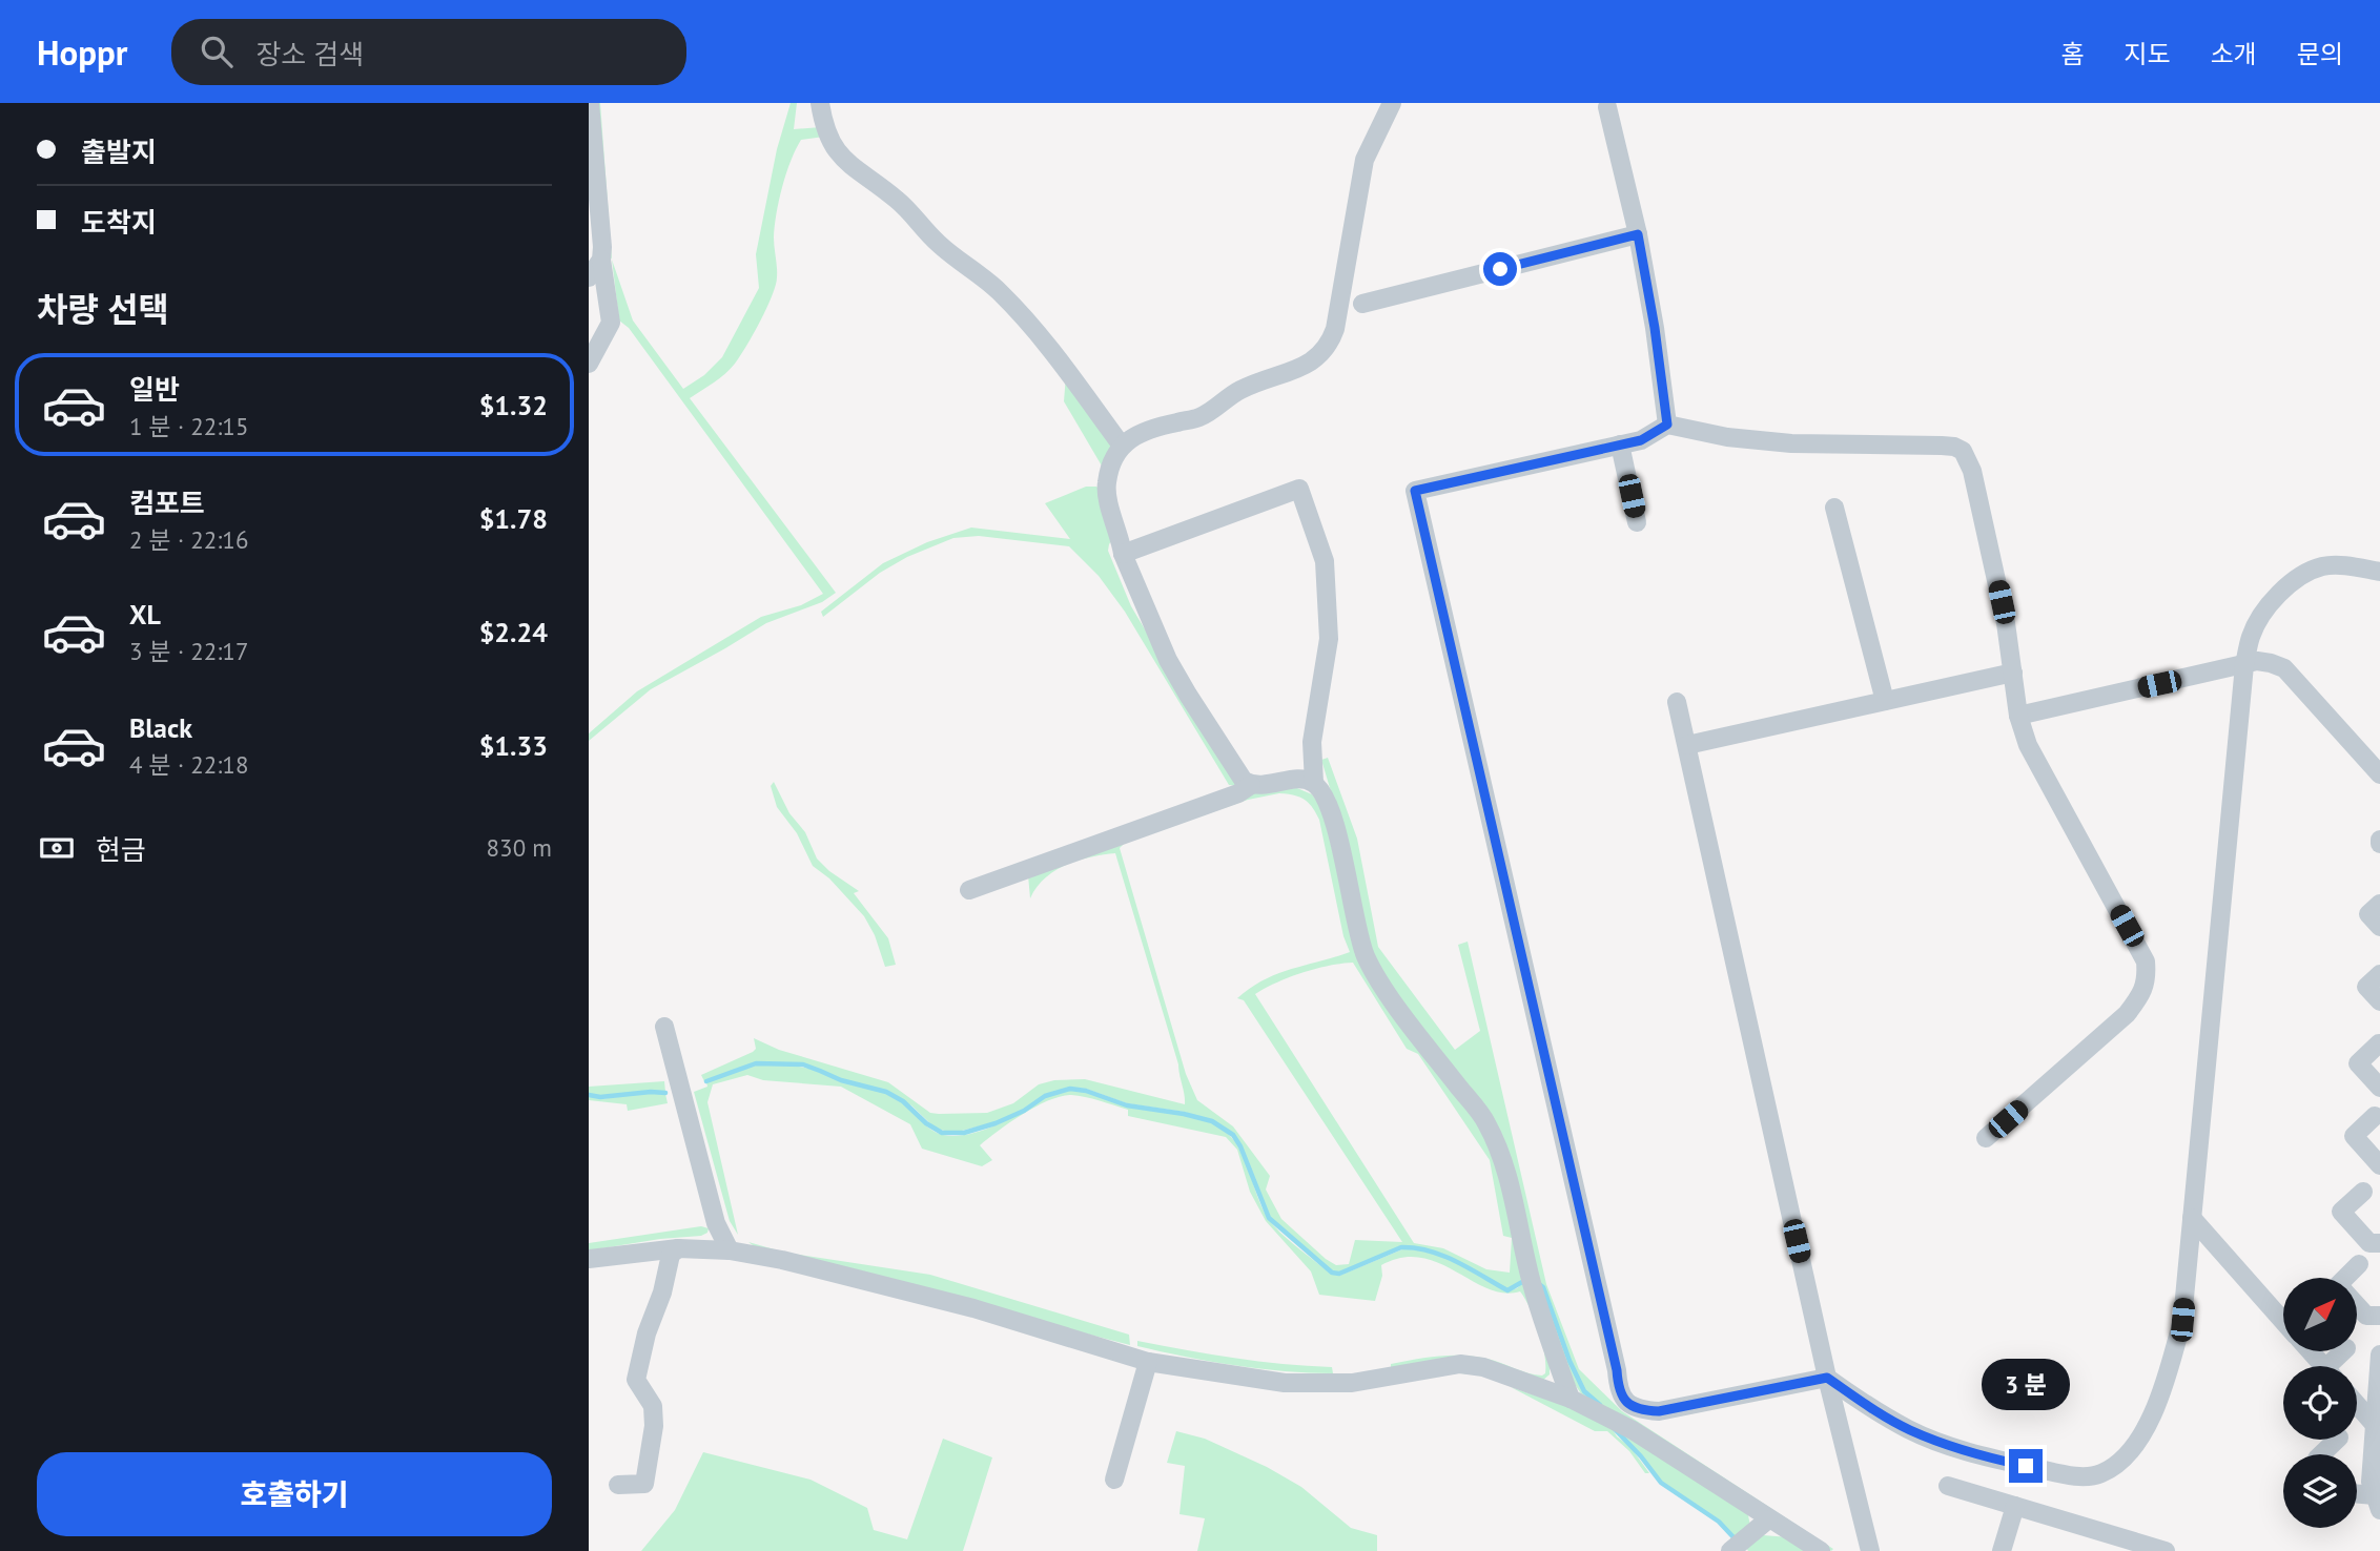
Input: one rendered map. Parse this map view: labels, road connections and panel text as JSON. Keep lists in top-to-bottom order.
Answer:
{
  "north": "top right",
  "page": {
    "header": "Hoppr",
    "search": "장소 검색",
    "nav": [
      "홈",
      "지도",
      "소개",
      "문의"
    ],
    "banner": ["출발지", "도착지"],
    "heading": "차량 선택",
    "list": [
      {
        "name": "일반",
        "note": "1 분 · 22:15",
        "value": "$1.32"
      },
      {
        "name": "컴포트",
        "note": "2 분 · 22:16",
        "value": "$1.78"
      },
      {
        "name": "XL",
        "note": "3 분 · 22:17",
        "value": "$2.24"
      },
      {
        "name": "Black",
        "note": "4 분 · 22:18",
        "value": "$1.33"
      }
    ],
    "pay": ["현금", "830 m"],
    "bubble": "3 분",
    "buttons": "호출하기"
  }
}
